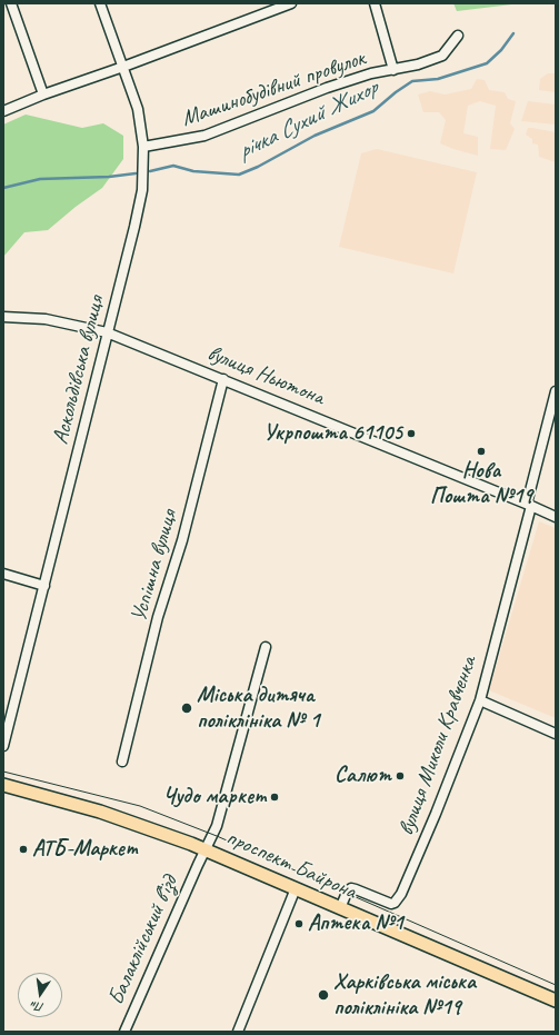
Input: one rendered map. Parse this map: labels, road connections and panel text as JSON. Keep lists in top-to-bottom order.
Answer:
{
  "streets": {
    "main road": ["проспект Байрона"],
    "street": [
      "Машинобудівний провулок",
      "Аскольдівська вулиця",
      "вулиця Ньютона",
      "Успішна вулиця",
      "вулиця Миколи Кравченка",
      "Балаклійський в’їзд"
    ]
  },
  "crossings": [
    ["Машинобудівний провулок", "Аскольдівська вулиця"],
    ["Аскольдівська вулиця", "вулиця Ньютона"],
    ["вулиця Ньютона", "Успішна вулиця"],
    ["вулиця Ньютона", "вулиця Миколи Кравченка"],
    ["вулиця Миколи Кравченка", "проспект Байрона"],
    ["проспект Байрона", "Балаклійський в’їзд"]
  ],
  "water": ["річка Сухий Жихор"],
  "places": [
    "Укрпошта 61105",
    "Нова Пошта №19",
    "Міська дитяча поліклініка № 1",
    "Салют",
    "Чудо маркет",
    "АТБ-Маркет",
    "Аптека №1",
    "Харківська міська поліклініка №19"
  ],
  "north": "bottom"
}
